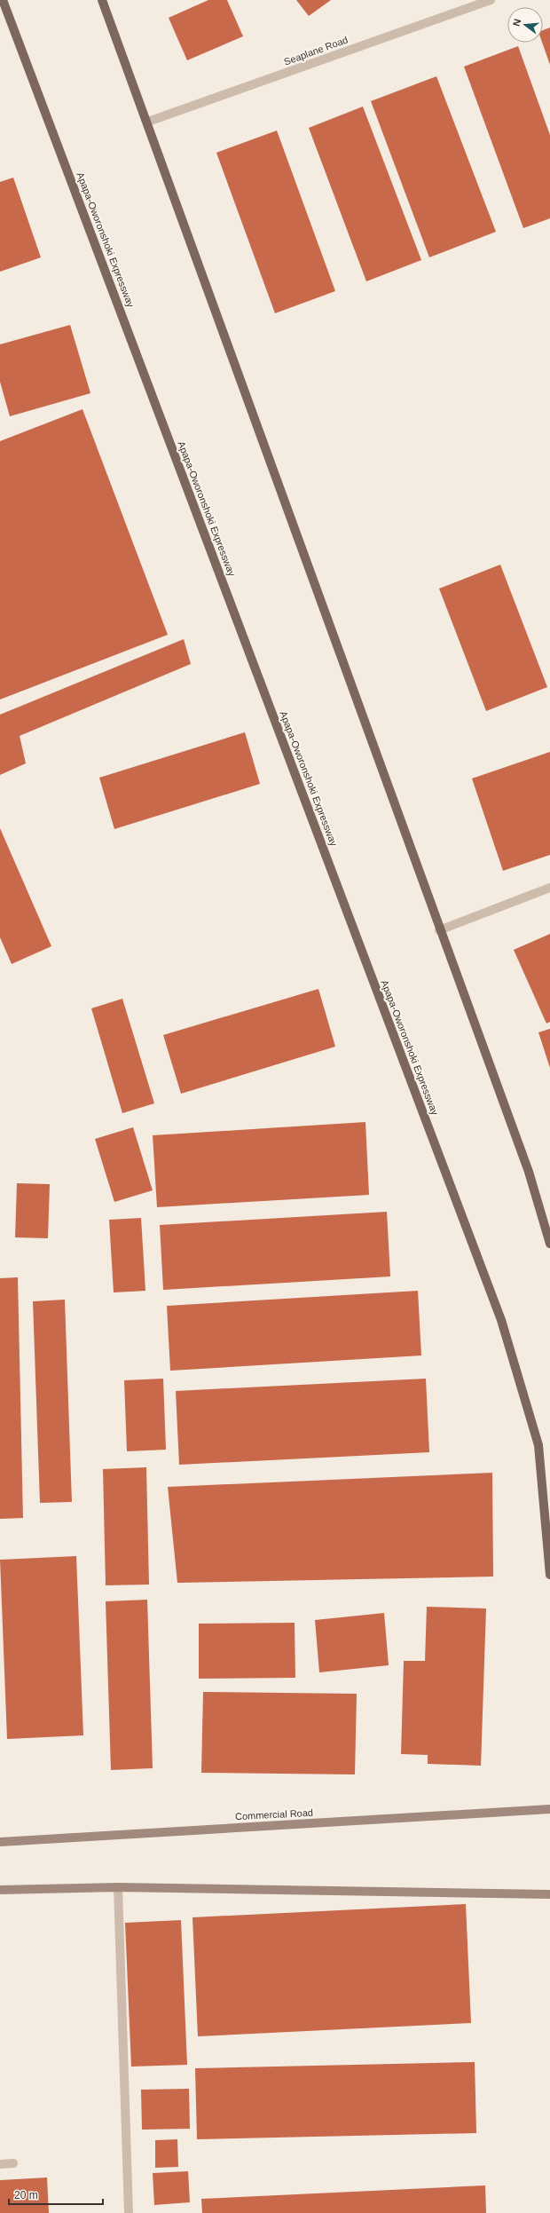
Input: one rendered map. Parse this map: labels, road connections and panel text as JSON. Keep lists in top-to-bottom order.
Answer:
{
  "streets": {
    "main road": ["Apapa-Oworonshoki Expressway", "Commercial Road"],
    "street": ["Seaplane Road"]
  },
  "scale_bar": "20 m",
  "north": "left"
}
